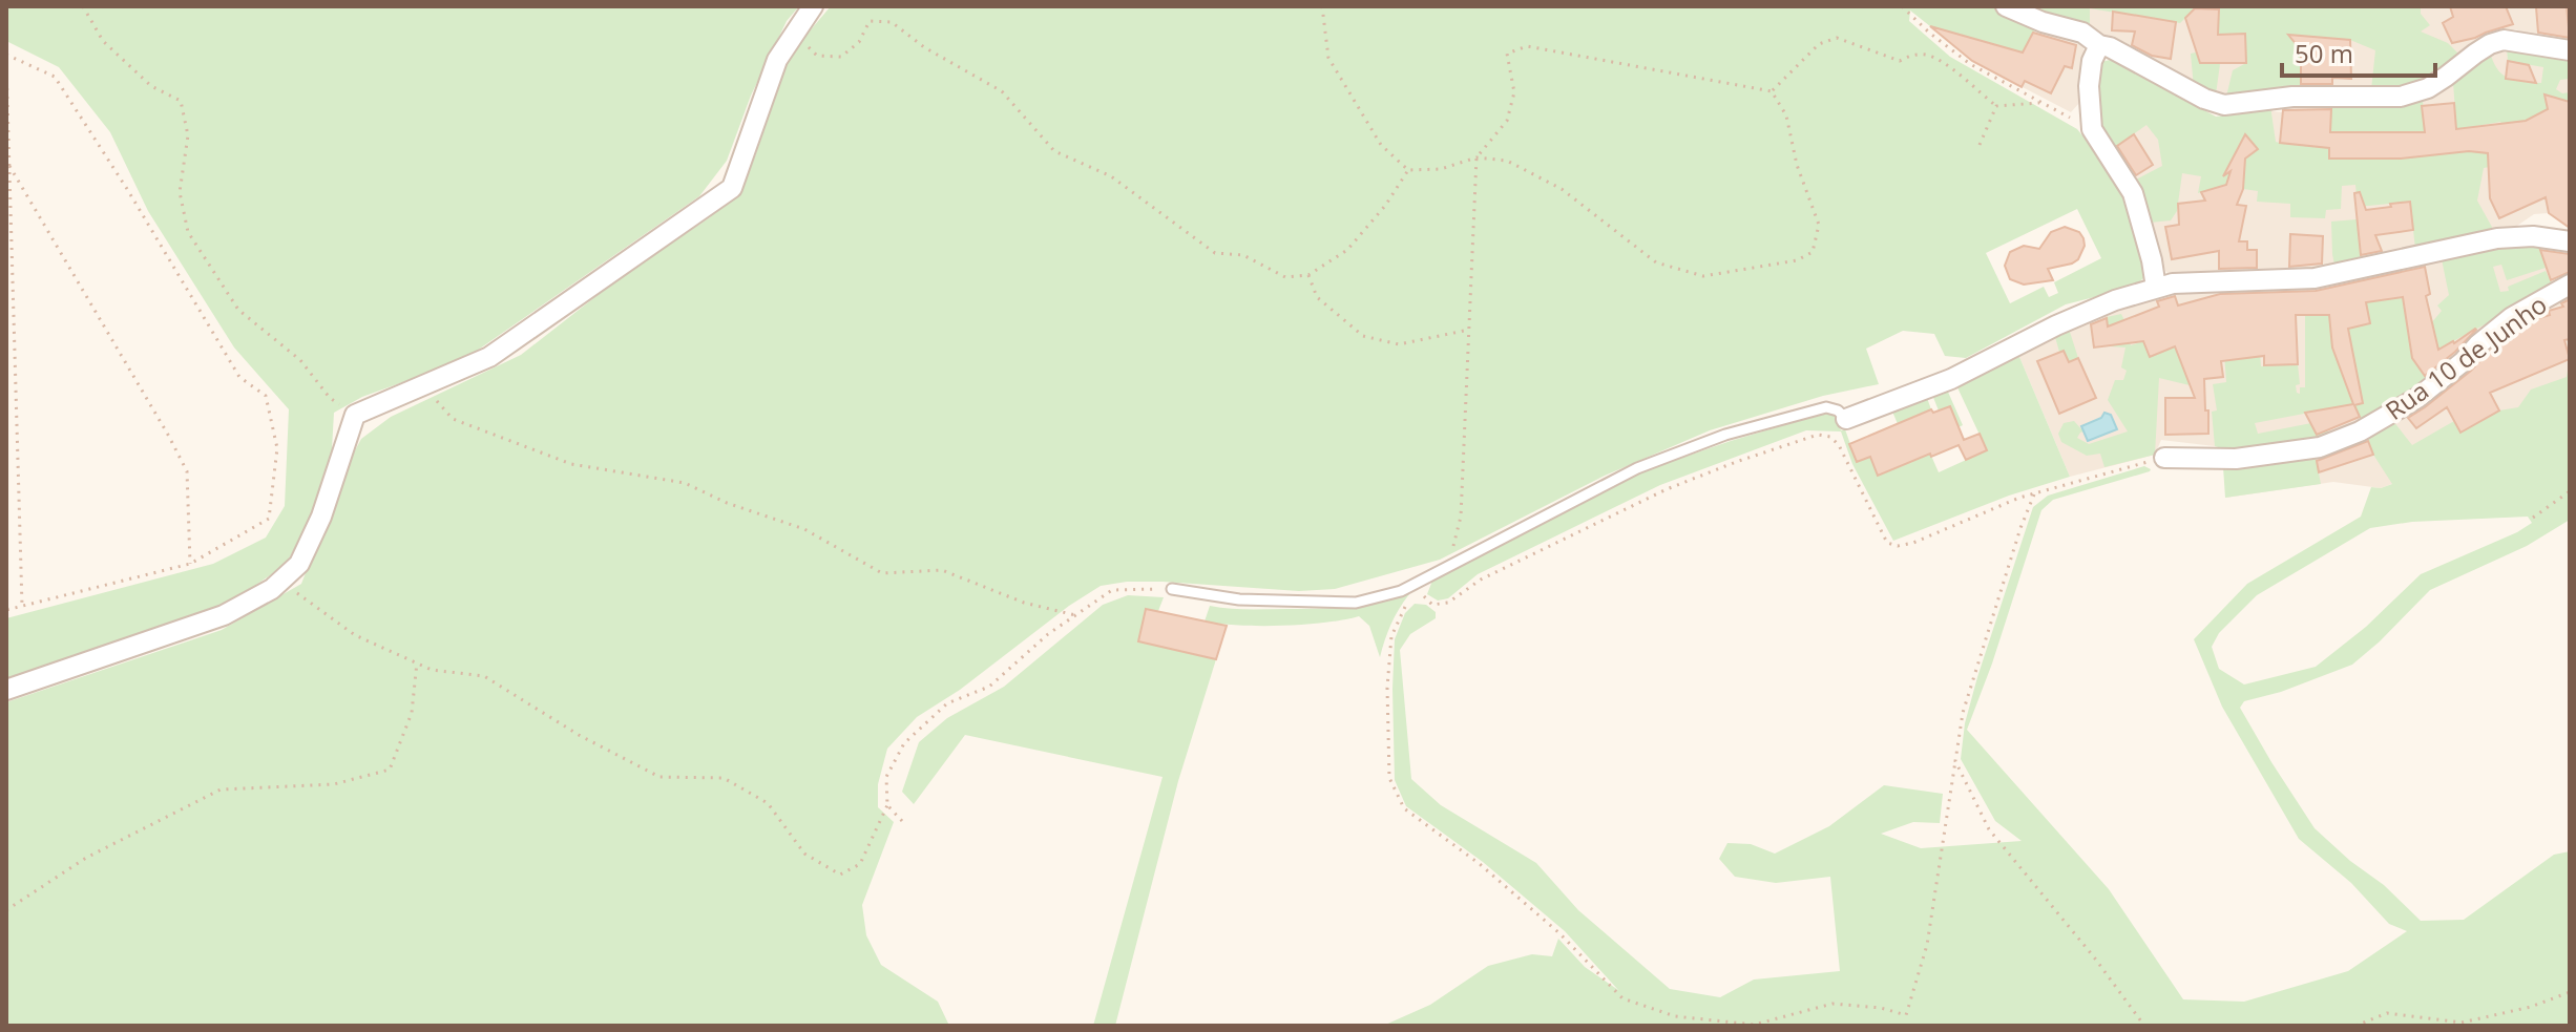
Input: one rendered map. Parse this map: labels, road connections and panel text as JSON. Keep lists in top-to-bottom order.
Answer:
{
  "streets": {
    "street": ["Rua 10 de Junho"]
  },
  "scale_bar": "50 m"
}
